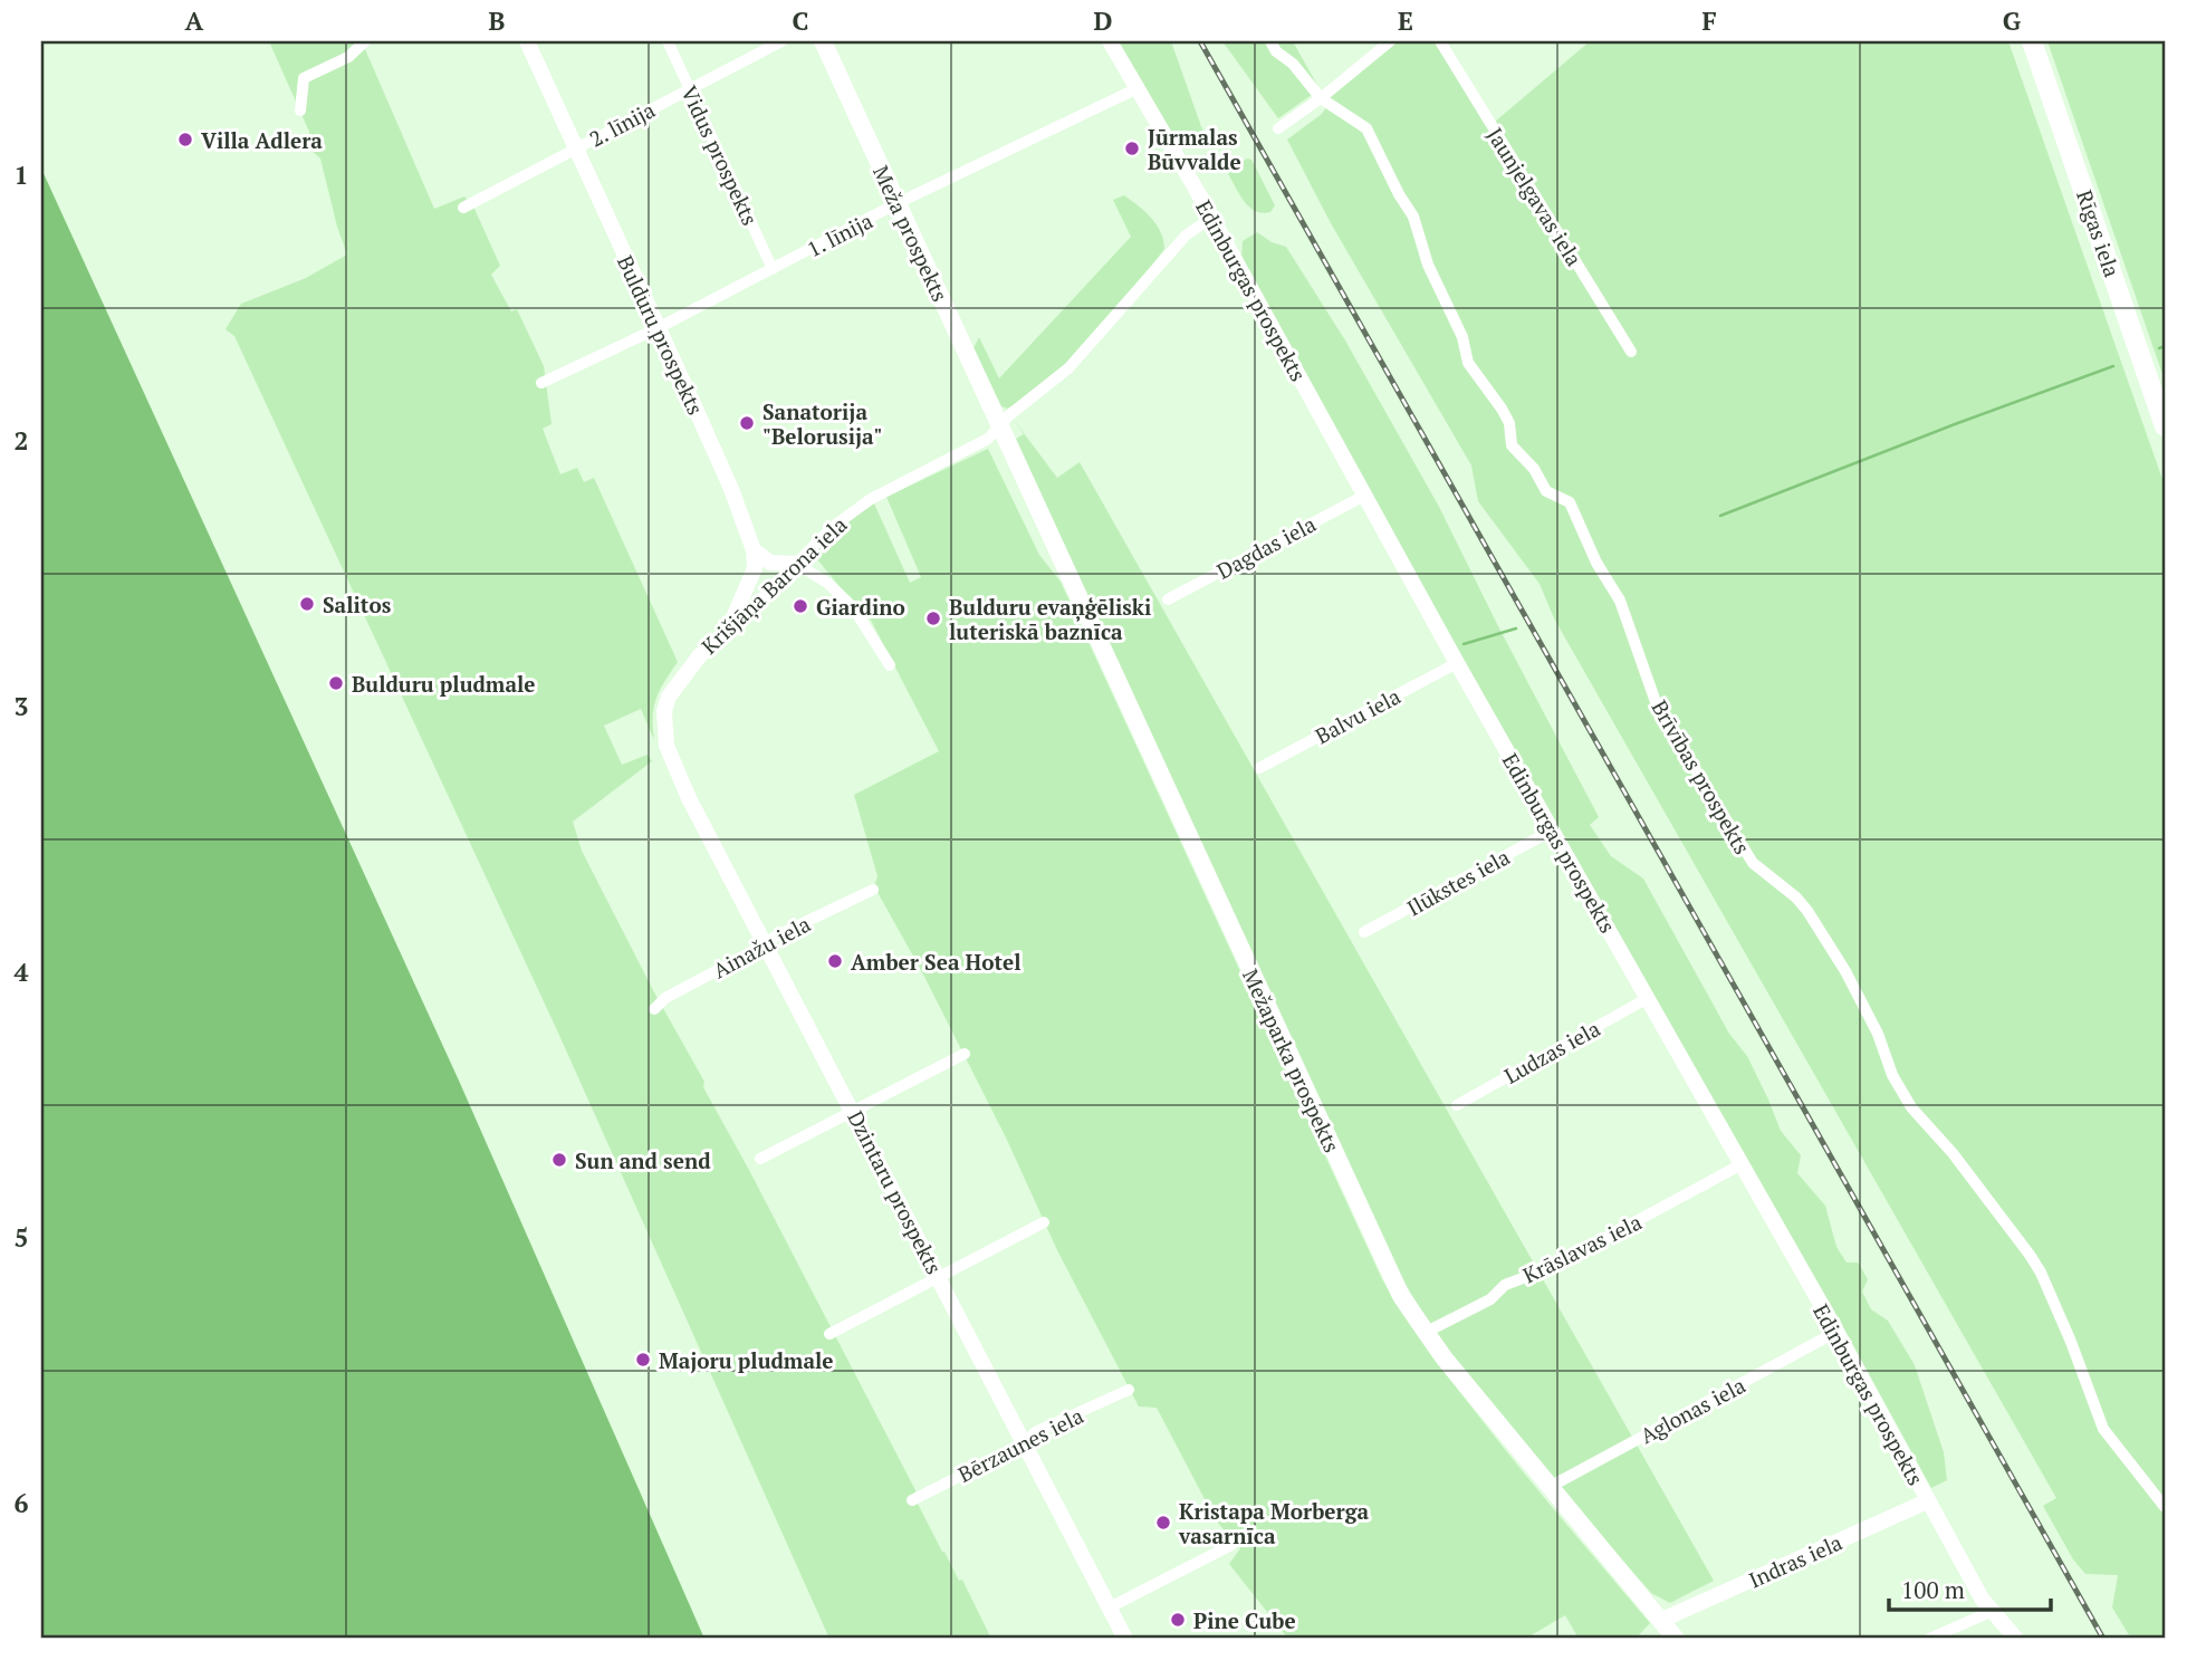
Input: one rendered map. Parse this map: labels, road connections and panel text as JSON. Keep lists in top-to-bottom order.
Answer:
{
  "streets": {
    "main road": ["Meža prospekts", "Rīgas iela", "Mežaparka prospekts"],
    "street": [
      "2. līnija",
      "Vidus prospekts",
      "Jaunjelgavas iela",
      "1. līnija",
      "Edinburgas prospekts",
      "Bulduru prospekts",
      "Dagdas iela",
      "Krišjāņa Barona iela",
      "Balvu iela",
      "Brīvības prospekts",
      "Ilūkstes iela",
      "Ainažu iela",
      "Ludzas iela",
      "Dzintaru prospekts",
      "Krāslavas iela",
      "Aglonas iela",
      "Bērzaunes iela",
      "Indras iela"
    ]
  },
  "crossings": [
    ["2. līnija", "Vidus prospekts"],
    ["2. līnija", "Bulduru prospekts"],
    ["Vidus prospekts", "1. līnija"],
    ["Meža prospekts", "1. līnija"],
    ["Meža prospekts", "Krišjāņa Barona iela"],
    ["Meža prospekts", "Mežaparka prospekts"],
    ["1. līnija", "Edinburgas prospekts"],
    ["1. līnija", "Bulduru prospekts"],
    ["Edinburgas prospekts", "Dagdas iela"],
    ["Edinburgas prospekts", "Krišjāņa Barona iela"],
    ["Edinburgas prospekts", "Balvu iela"],
    ["Edinburgas prospekts", "Ilūkstes iela"],
    ["Edinburgas prospekts", "Ludzas iela"],
    ["Edinburgas prospekts", "Krāslavas iela"],
    ["Edinburgas prospekts", "Aglonas iela"],
    ["Edinburgas prospekts", "Indras iela"],
    ["Krišjāņa Barona iela", "Mežaparka prospekts"],
    ["Krišjāņa Barona iela", "Dzintaru prospekts"],
    ["Ainažu iela", "Dzintaru prospekts"],
    ["Mežaparka prospekts", "Krāslavas iela"],
    ["Mežaparka prospekts", "Aglonas iela"],
    ["Mežaparka prospekts", "Indras iela"],
    ["Dzintaru prospekts", "Bērzaunes iela"]
  ],
  "places": [
    "Villa Adlera",
    "Jūrmalas Būvvalde",
    "Sanatorija \"Belorusija\"",
    "Salitos",
    "Giardino",
    "Bulduru evaņģēliski luteriskā baznīca",
    "Bulduru pludmale",
    "Amber Sea Hotel",
    "Sun and send",
    "Majoru pludmale",
    "Kristapa Morberga vasarnīca",
    "Pine Cube"
  ],
  "scale_bar": "100 m",
  "grid": {
    "columns": [
      "A",
      "B",
      "C",
      "D",
      "E",
      "F",
      "G"
    ],
    "rows": [
      "1",
      "2",
      "3",
      "4",
      "5",
      "6"
    ]
  }
}
